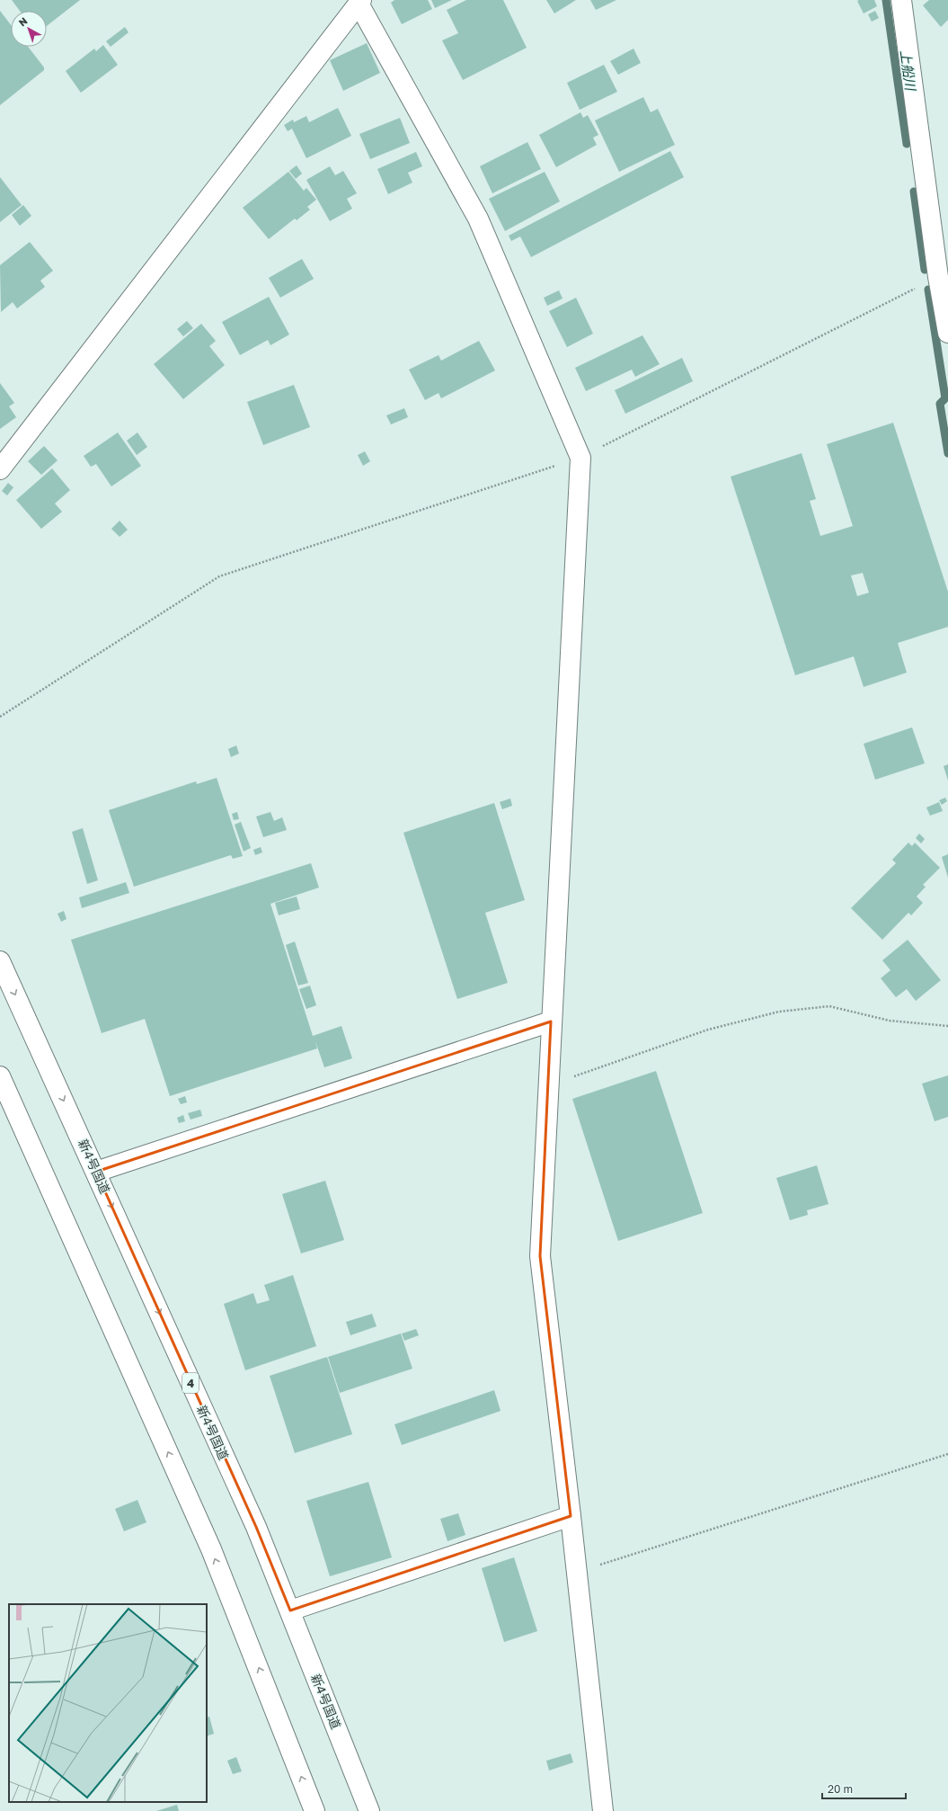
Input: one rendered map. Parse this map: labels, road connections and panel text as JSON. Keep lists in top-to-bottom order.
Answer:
{
  "streets": {
    "main road": ["新4号国道", "4"]
  },
  "water": ["上船川"],
  "scale_bar": "20 m",
  "north": "top left"
}
